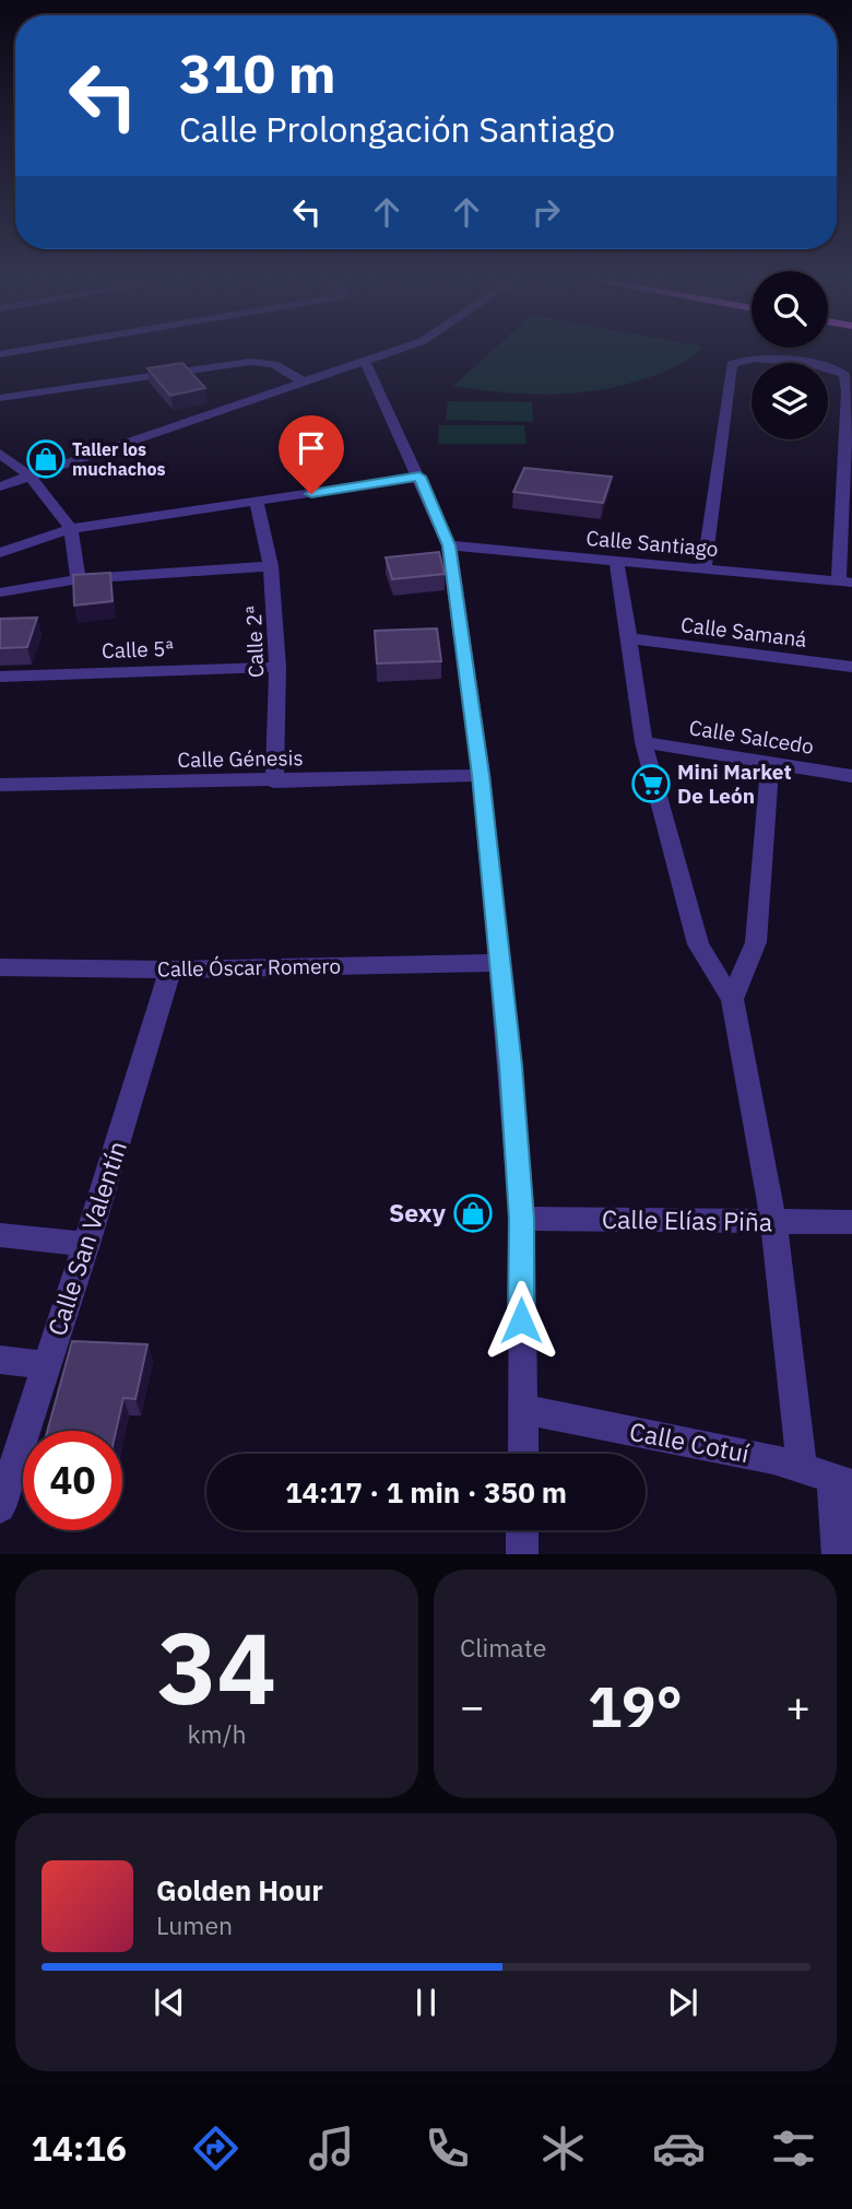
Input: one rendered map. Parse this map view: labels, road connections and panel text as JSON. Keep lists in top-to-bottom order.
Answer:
{
  "streets": {
    "street": [
      "Calle Santiago",
      "Calle Samaná",
      "Calle 2ª",
      "Calle 5ª",
      "Calle Salcedo",
      "Calle Génesis",
      "Calle Óscar Romero",
      "Calle Elías Piña",
      "Calle San Valentín",
      "Calle Cotuí"
    ]
  },
  "crossings": [
    ["Calle 2ª", "Calle 5ª"],
    ["Calle 2ª", "Calle Génesis"],
    ["Calle Óscar Romero", "Calle San Valentín"]
  ],
  "places": {
    "shop": ["Taller los muchachos", "Sexy"],
    "supermarket": ["Mini Market De León"]
  },
  "page": {
    "turn": ["310 m", "Calle Prolongación Santiago"],
    "limit": "40",
    "trip": "14:17 · 1 min · 350 m",
    "tile": [
      ["34", "km/h"],
      "Climate"
    ],
    "heat": ["−", "19°", "+"],
    "song": ["Golden Hour", "Lumen"],
    "tabs": "14:16"
  }
}
